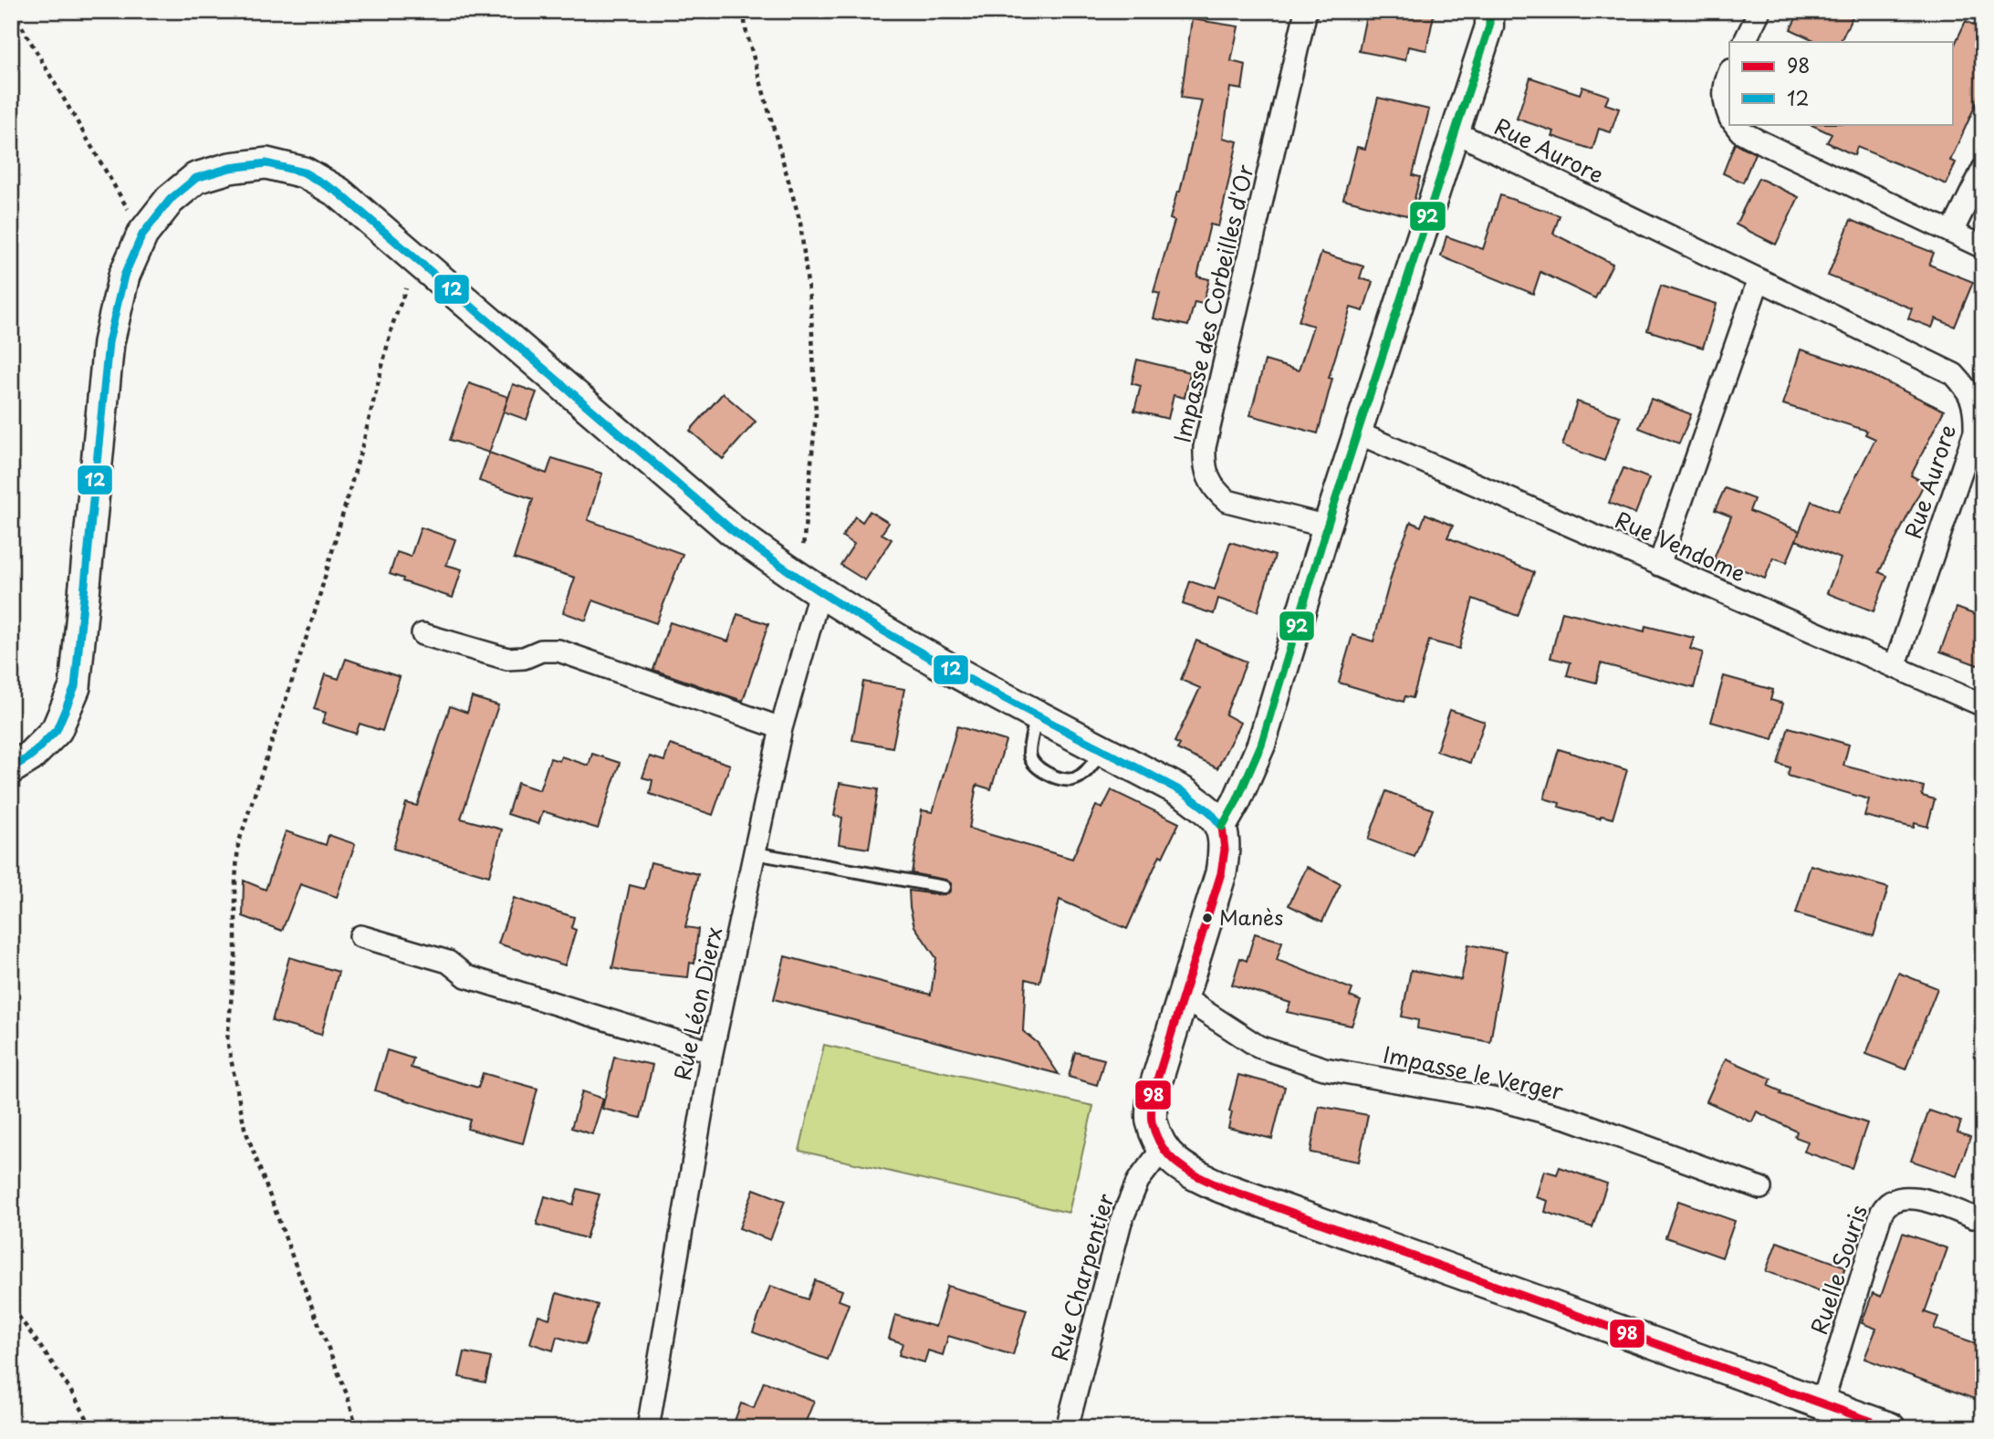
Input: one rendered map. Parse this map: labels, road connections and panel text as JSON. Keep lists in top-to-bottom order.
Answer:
{
  "streets": {
    "street": [
      "Rue Aurore",
      "Impasse des Corbeilles d'Or",
      "Rue Vendome",
      "Rue Léon Dierx",
      "Impasse le Verger",
      "Ruelle Souris",
      "Rue Charpentier"
    ]
  },
  "crossings": [
    ["Rue Aurore", "Rue Vendome"]
  ],
  "places": ["Manès"],
  "lines": ["transit line 92", "transit line 12", "transit line 98"],
  "legend": ["98", "12"]
}
